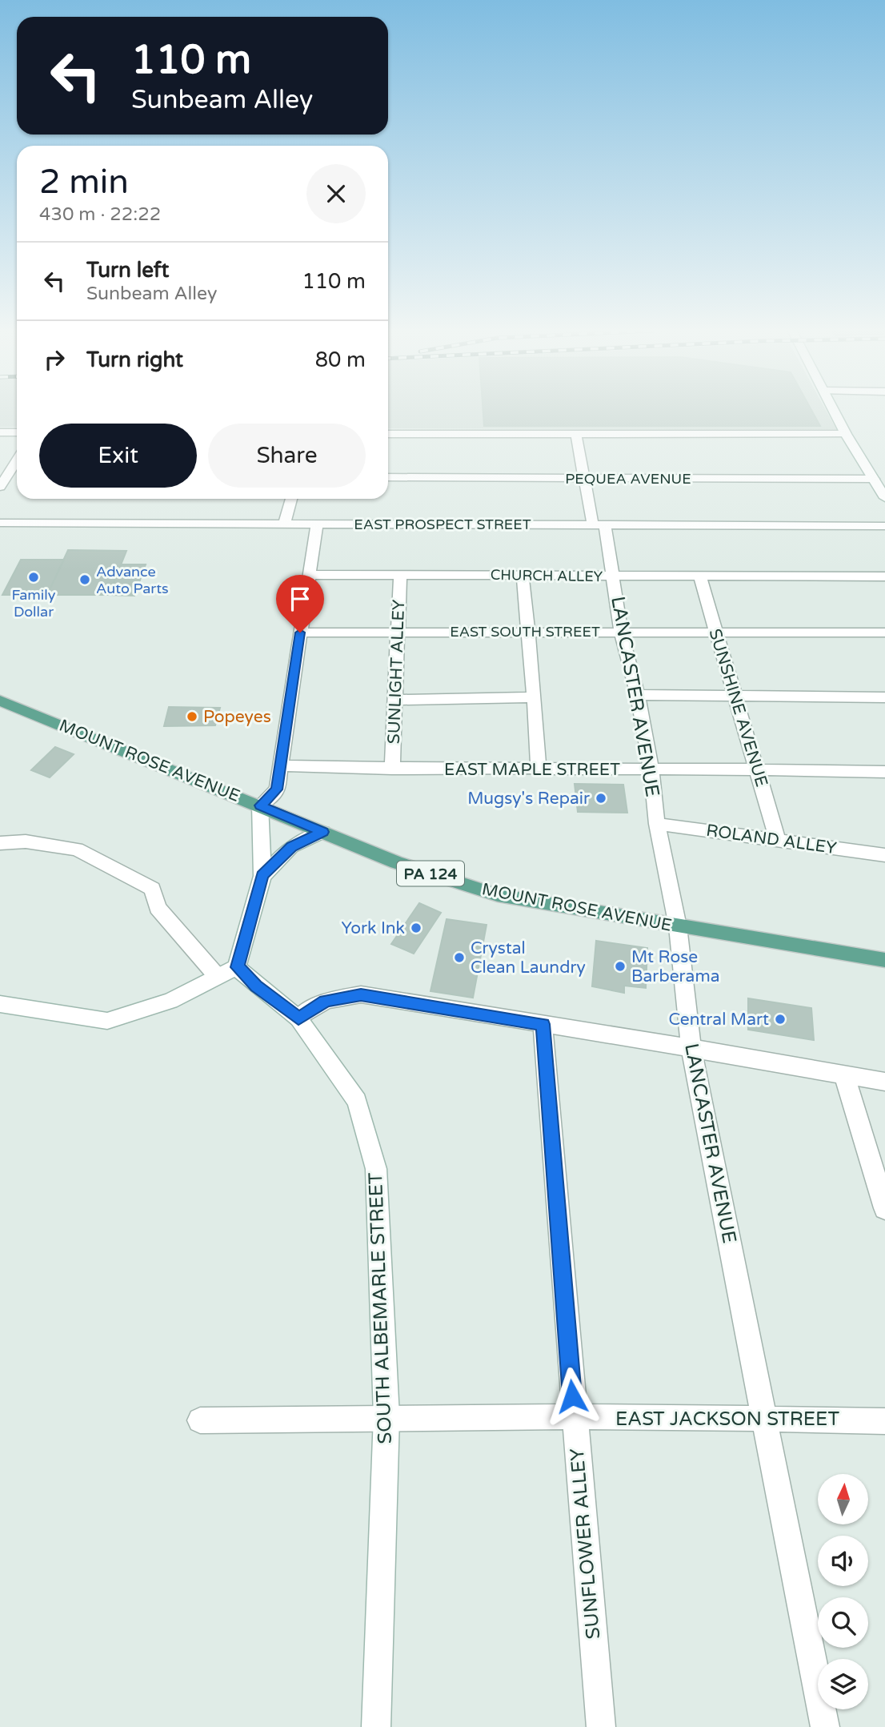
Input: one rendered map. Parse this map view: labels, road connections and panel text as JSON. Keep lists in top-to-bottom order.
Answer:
{
  "streets": {
    "main road": ["MOUNT ROSE AVENUE", "PA 124"],
    "street": [
      "PEQUEA AVENUE",
      "EAST PROSPECT STREET",
      "CHURCH ALLEY",
      "EAST SOUTH STREET",
      "SUNLIGHT ALLEY",
      "LANCASTER AVENUE",
      "SUNSHINE AVENUE",
      "EAST MAPLE STREET",
      "ROLAND ALLEY",
      "SOUTH ALBEMARLE STREET",
      "EAST JACKSON STREET",
      "SUNFLOWER ALLEY"
    ]
  },
  "crossings": [
    ["PEQUEA AVENUE", "LANCASTER AVENUE"],
    ["EAST PROSPECT STREET", "LANCASTER AVENUE"],
    ["CHURCH ALLEY", "SUNLIGHT ALLEY"],
    ["CHURCH ALLEY", "LANCASTER AVENUE"],
    ["CHURCH ALLEY", "SUNSHINE AVENUE"],
    ["EAST SOUTH STREET", "SUNLIGHT ALLEY"],
    ["EAST SOUTH STREET", "LANCASTER AVENUE"],
    ["EAST SOUTH STREET", "SUNSHINE AVENUE"],
    ["SUNLIGHT ALLEY", "EAST MAPLE STREET"],
    ["LANCASTER AVENUE", "MOUNT ROSE AVENUE"],
    ["LANCASTER AVENUE", "EAST MAPLE STREET"],
    ["LANCASTER AVENUE", "ROLAND ALLEY"],
    ["LANCASTER AVENUE", "EAST JACKSON STREET"],
    ["SUNSHINE AVENUE", "EAST MAPLE STREET"],
    ["SUNSHINE AVENUE", "ROLAND ALLEY"],
    ["SOUTH ALBEMARLE STREET", "EAST JACKSON STREET"],
    ["EAST JACKSON STREET", "SUNFLOWER ALLEY"]
  ],
  "places": [
    "Family Dollar",
    "Advance Auto Parts",
    "Popeyes",
    "Mugsy's Repair",
    "York Ink",
    "Crystal Clean Laundry",
    "Mt Rose Barberama",
    "Central Mart"
  ],
  "north": "top",
  "page": {
    "turn": ["110 m", "Sunbeam Alley"],
    "heading": ["2 min", "430 m · 22:22"],
    "list": [
      {
        "name": "Turn left",
        "note": "Sunbeam Alley",
        "value": "110 m"
      },
      {
        "name": "Turn right",
        "value": "80 m"
      }
    ],
    "buttons": ["Exit", "Share"]
  }
}
